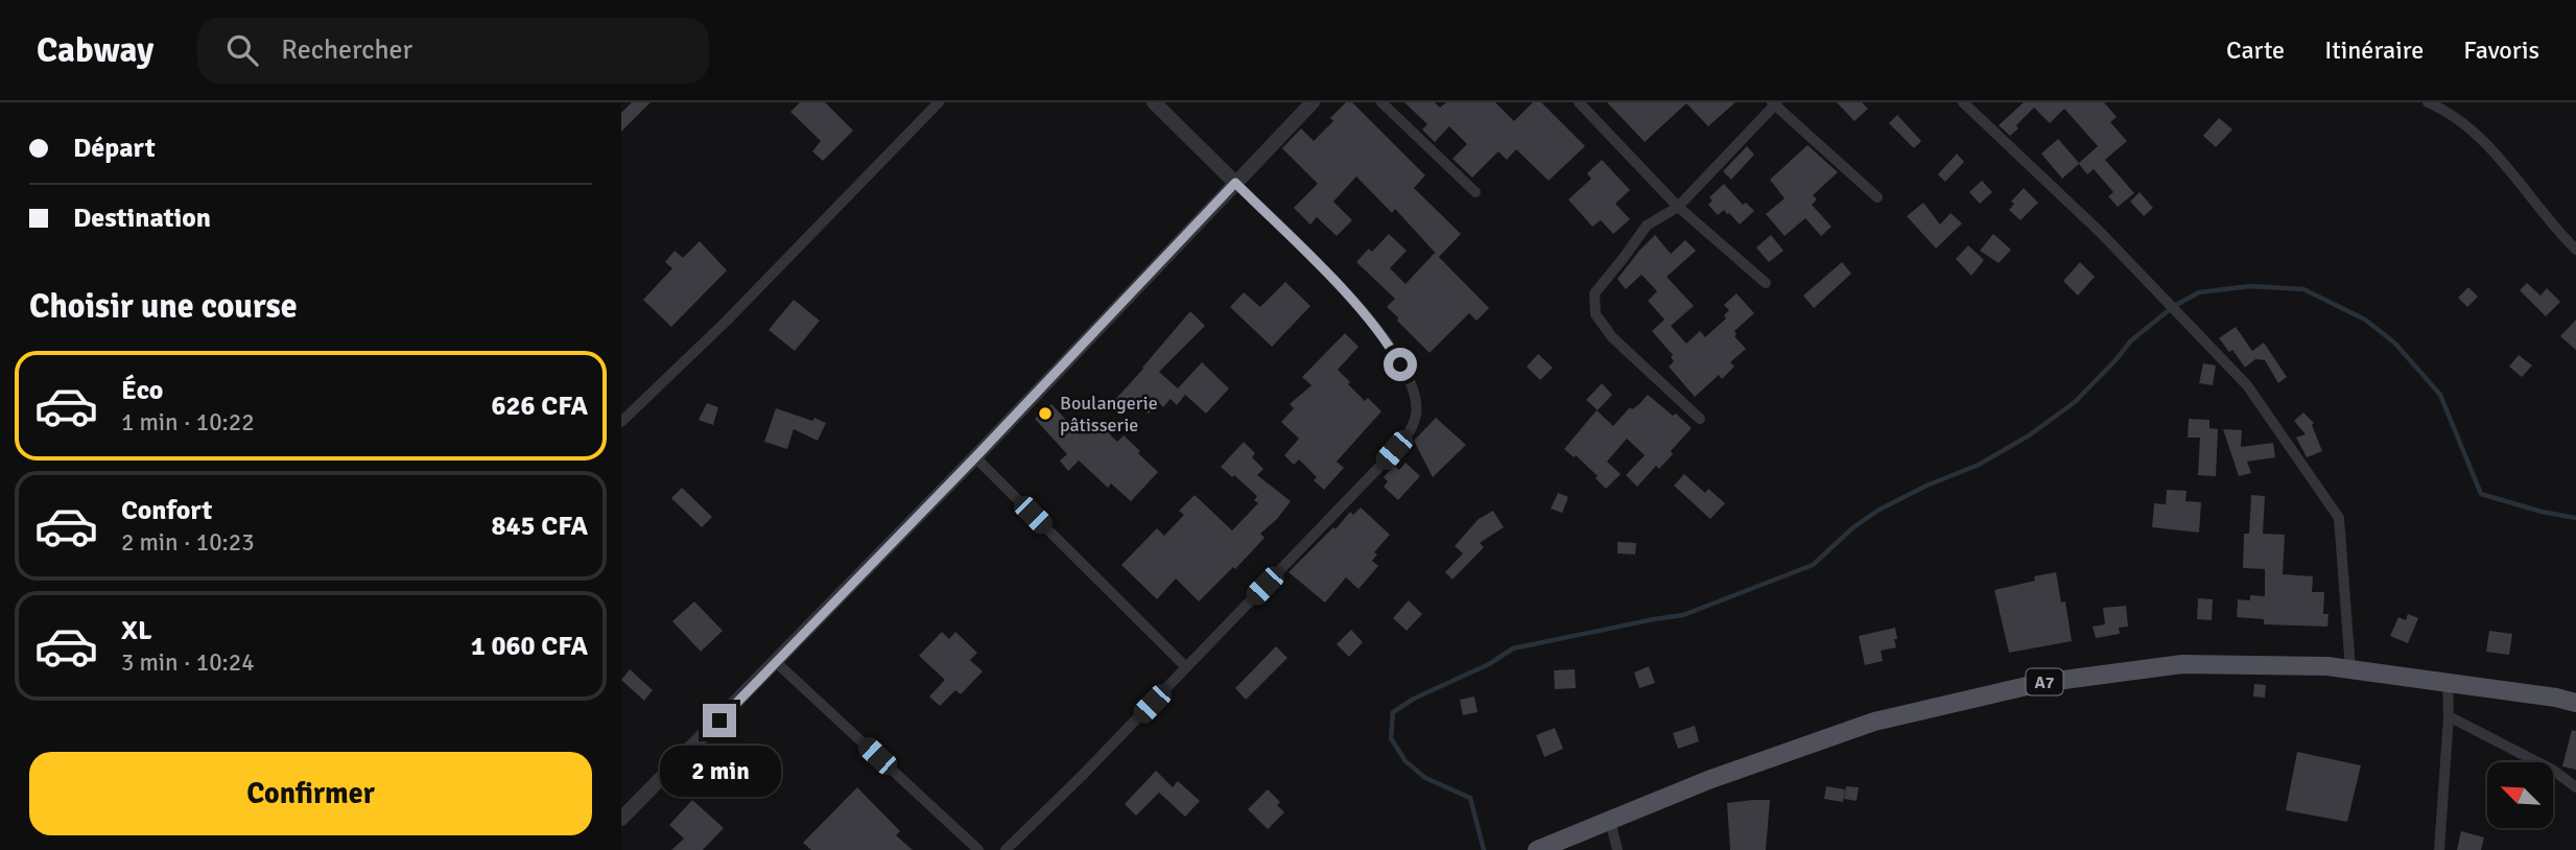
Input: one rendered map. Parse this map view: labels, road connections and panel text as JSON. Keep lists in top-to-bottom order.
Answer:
{
  "streets": {
    "main road": ["A7"]
  },
  "places": ["Boulangerie pâtisserie"],
  "north": "top left",
  "page": {
    "header": "Cabway",
    "search": "Rechercher",
    "nav": ["Carte", "Itinéraire", "Favoris"],
    "banner": ["Départ", "Destination"],
    "heading": "Choisir une course",
    "list": [
      {
        "name": "Éco",
        "note": "1 min · 10:22",
        "value": "626 CFA"
      },
      {
        "name": "Confort",
        "note": "2 min · 10:23",
        "value": "845 CFA"
      },
      {
        "name": "XL",
        "note": "3 min · 10:24",
        "value": "1 060 CFA"
      }
    ],
    "buttons": "Confirmer",
    "bubble": "2 min"
  }
}
